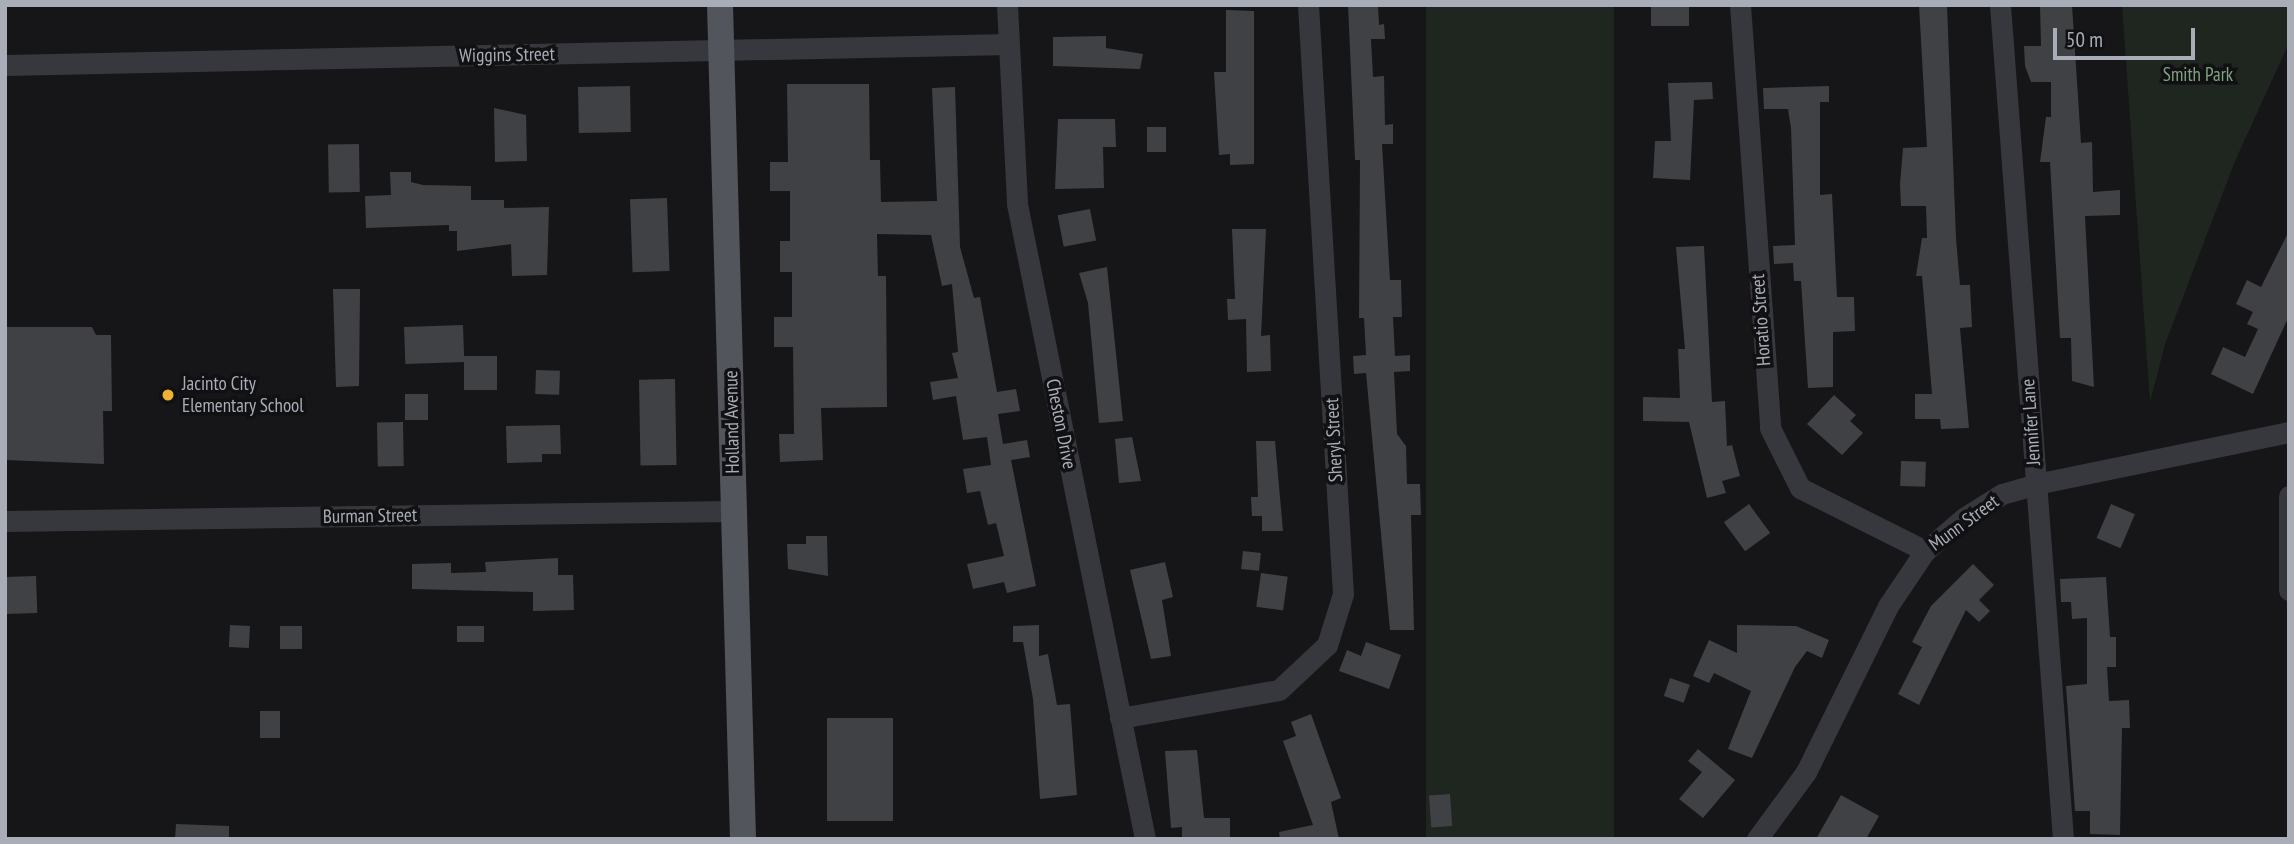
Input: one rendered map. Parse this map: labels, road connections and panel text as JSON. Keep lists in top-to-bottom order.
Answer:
{
  "streets": {
    "main road": ["Holland Avenue"],
    "street": [
      "Wiggins Street",
      "Horatio Street",
      "Jennifer Lane",
      "Cheston Drive",
      "Sheryl Street",
      "Burman Street",
      "Munn Street"
    ]
  },
  "crossings": [
    ["Wiggins Street", "Holland Avenue"],
    ["Wiggins Street", "Cheston Drive"],
    ["Horatio Street", "Munn Street"],
    ["Holland Avenue", "Burman Street"],
    ["Jennifer Lane", "Munn Street"],
    ["Cheston Drive", "Sheryl Street"]
  ],
  "parks": ["Smith Park"],
  "places": ["Jacinto City Elementary School"],
  "scale_bar": "50 m"
}
